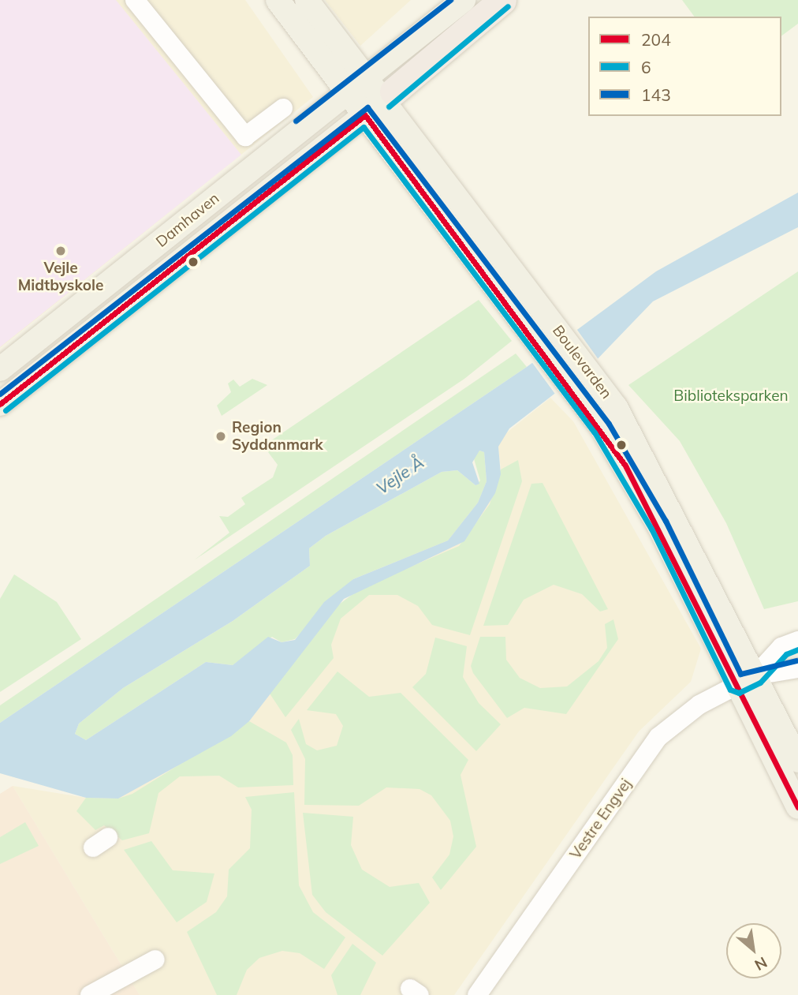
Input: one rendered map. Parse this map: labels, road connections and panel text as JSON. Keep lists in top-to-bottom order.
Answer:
{
  "streets": {
    "main road": ["Damhaven", "Boulevarden"],
    "street": ["Vestre Engvej"]
  },
  "crossings": [
    ["Damhaven", "Boulevarden"],
    ["Boulevarden", "Vestre Engvej"]
  ],
  "water": ["Vejle Å"],
  "parks": ["Biblioteksparken"],
  "places": ["Vejle Midtbyskole", "Region Syddanmark"],
  "lines": ["transit line 143", "transit line 6", "transit line 204"],
  "legend": ["204", "6", "143"],
  "north": "bottom right"
}
